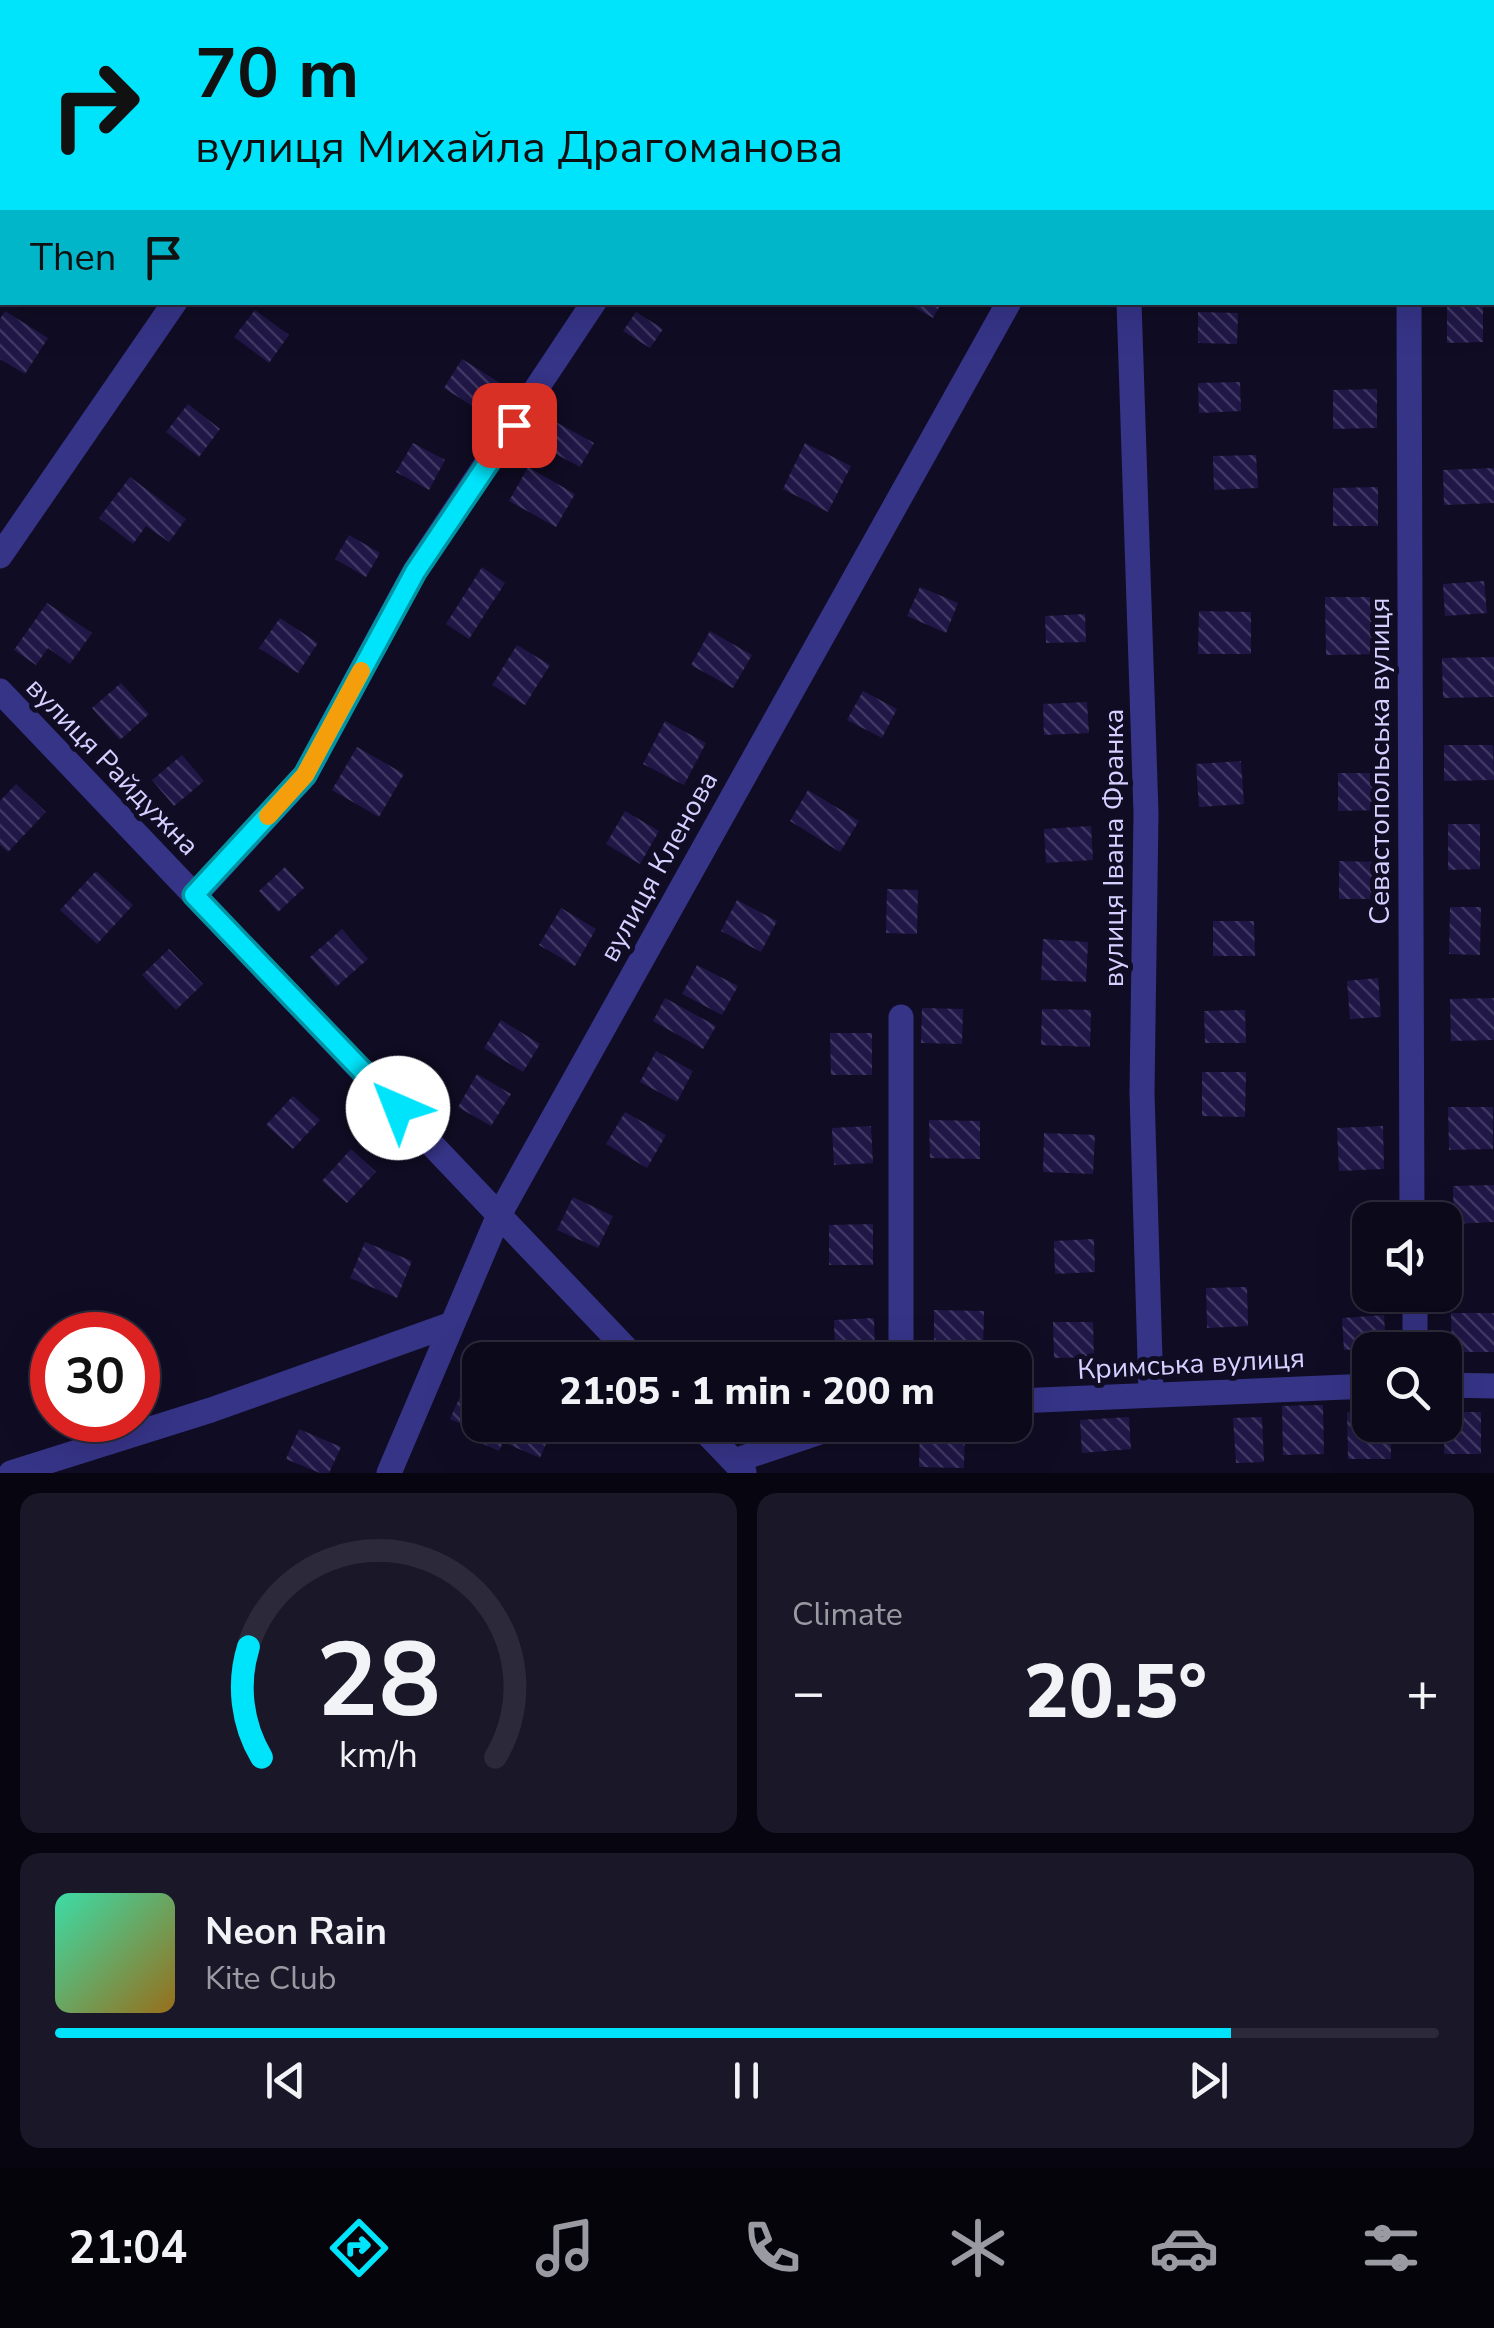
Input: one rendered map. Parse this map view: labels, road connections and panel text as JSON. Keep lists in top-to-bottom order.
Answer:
{
  "streets": {
    "street": [
      "Севастопольська вулиця",
      "вулиця Райдужна",
      "вулиця Івана Франка",
      "вулиця Кленова",
      "Кримська вулиця"
    ]
  },
  "crossings": [
    ["вулиця Райдужна", "вулиця Кленова"],
    ["вулиця Івана Франка", "Кримська вулиця"]
  ],
  "page": {
    "turn": ["70 m", "вулиця Михайла Драгоманова"],
    "then": "Then",
    "limit": "30",
    "trip": "21:05 · 1 min · 200 m",
    "tile": "Climate",
    "heat": ["−", "20.5°", "+"],
    "song": ["Neon Rain", "Kite Club"],
    "tabs": "21:04",
    "gauge": ["28", "km/h"]
  }
}
